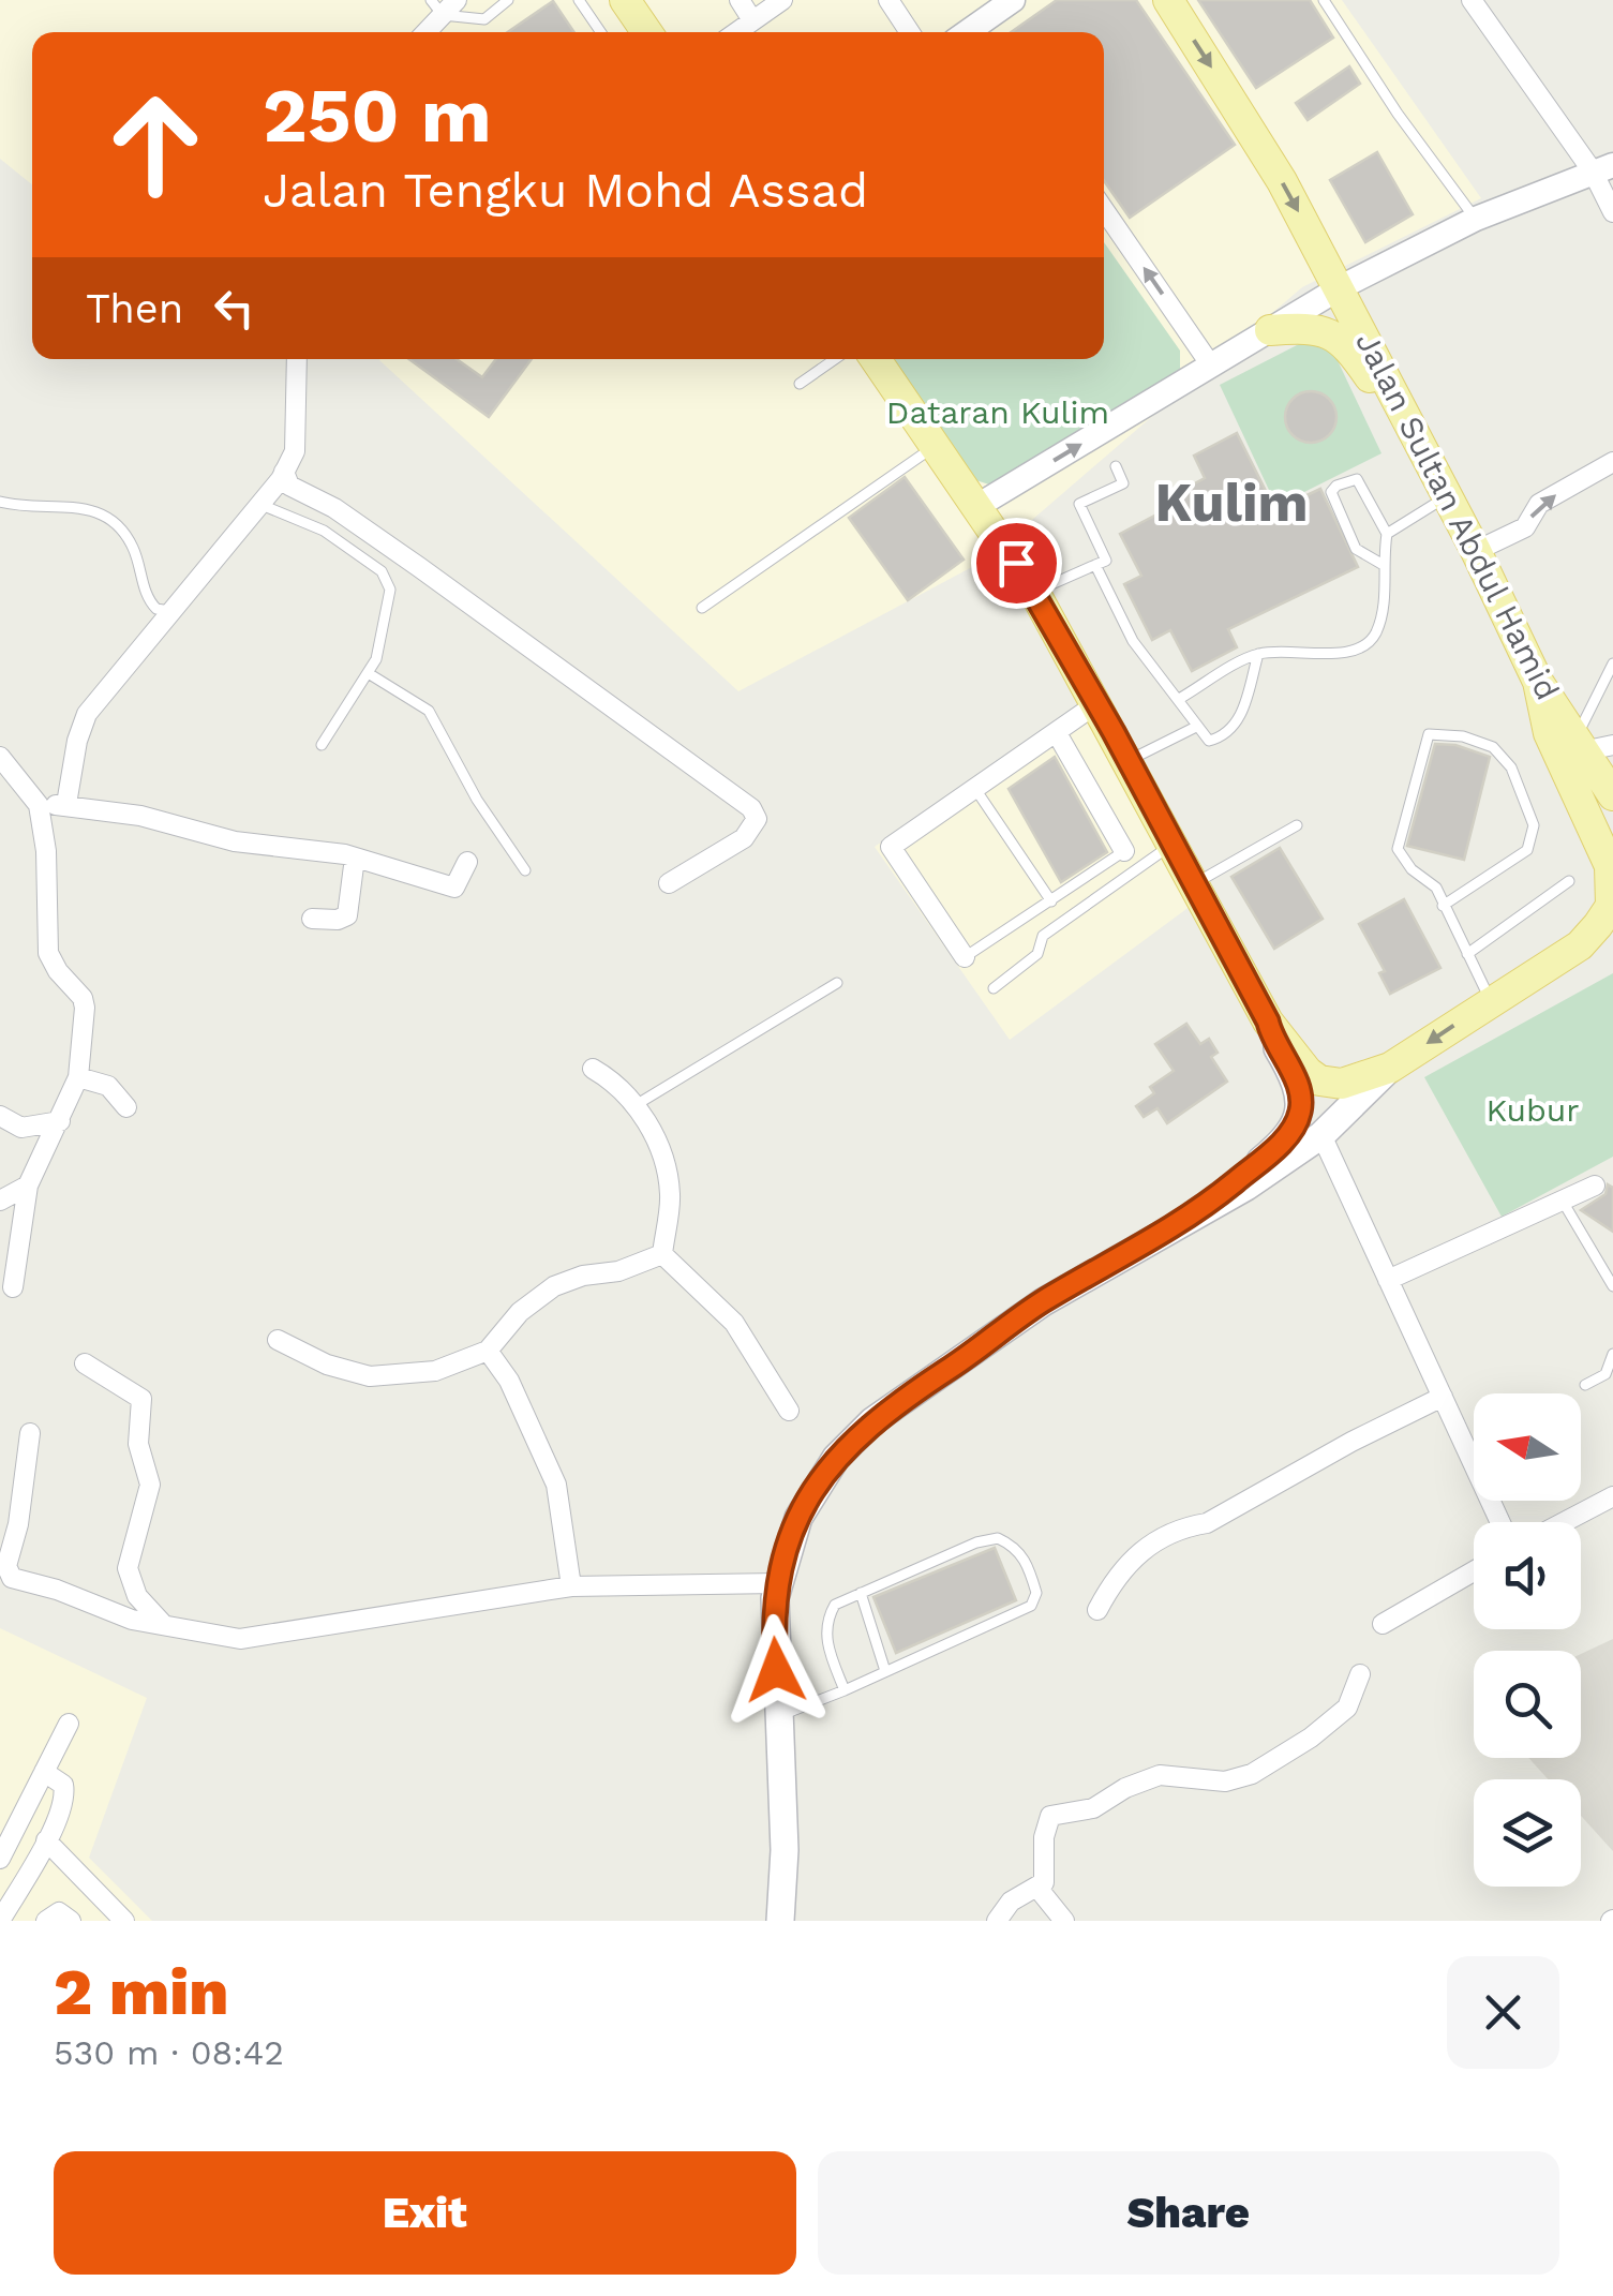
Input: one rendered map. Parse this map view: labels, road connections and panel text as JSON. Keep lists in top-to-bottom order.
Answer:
{
  "streets": {
    "main road": ["Jalan Sultan Abdul Hamid"]
  },
  "one_way": ["Jalan Sultan Abdul Hamid"],
  "districts": ["Kulim"],
  "parks": ["Dataran Kulim", "Kubur"],
  "north": "left",
  "page": {
    "turn": ["250 m", "Jalan Tengku Mohd Assad"],
    "then": "Then",
    "heading": ["2 min", "530 m · 08:42"],
    "buttons": ["Exit", "Share"]
  }
}
